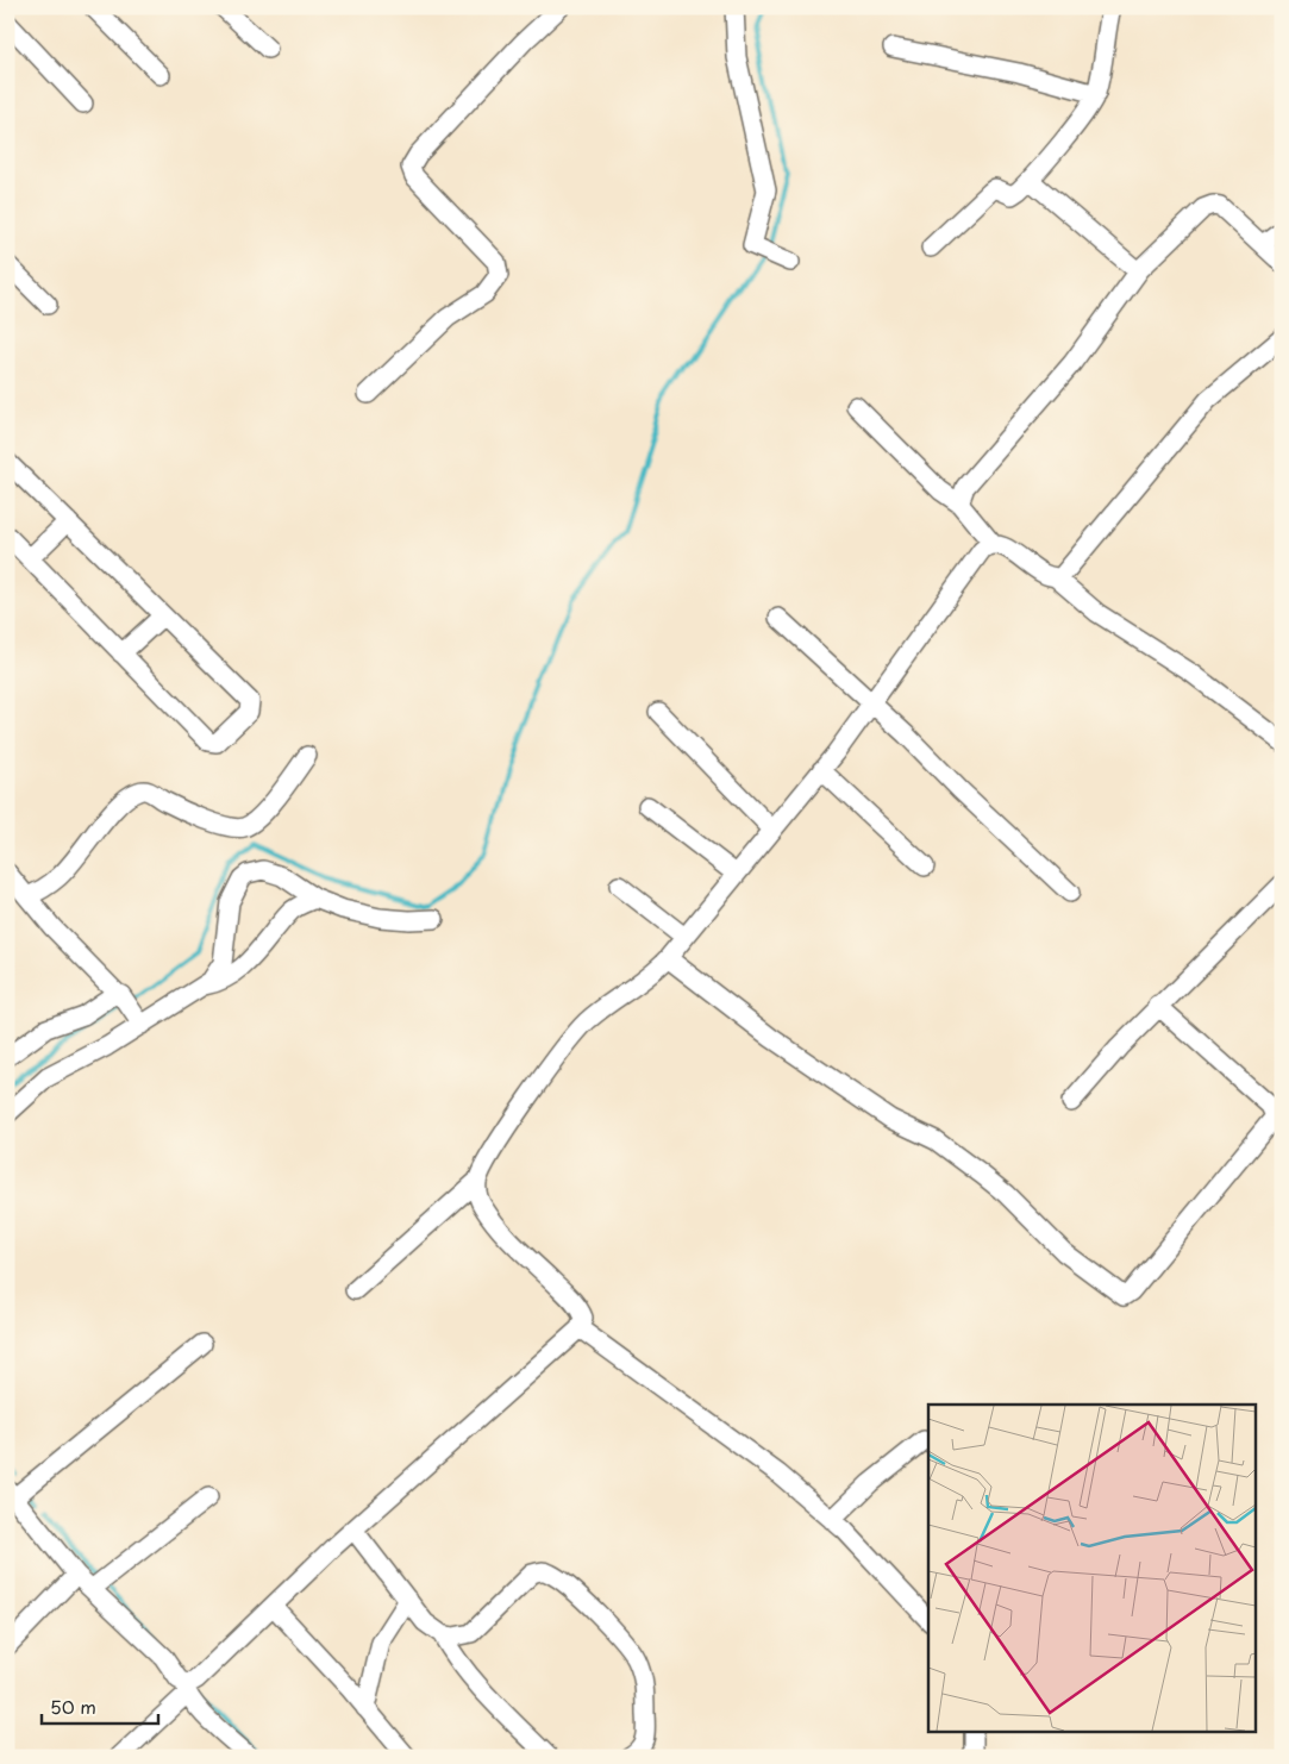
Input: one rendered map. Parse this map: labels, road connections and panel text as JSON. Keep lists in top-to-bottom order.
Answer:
{
  "scale_bar": "50 m"
}
